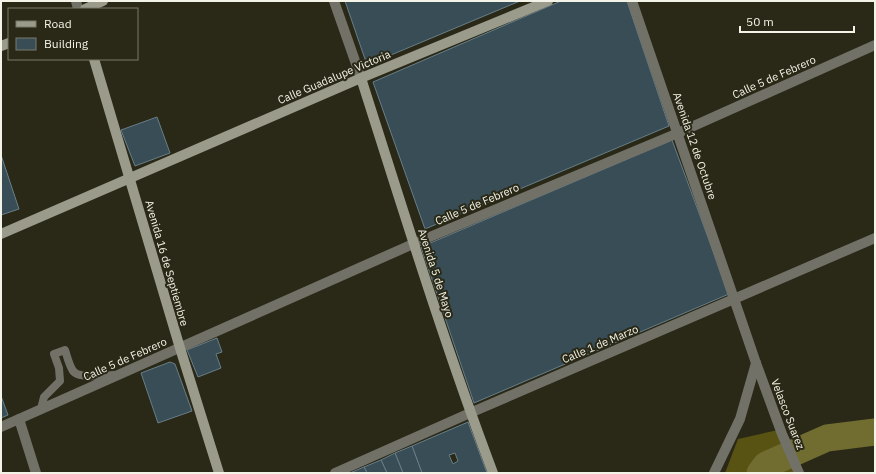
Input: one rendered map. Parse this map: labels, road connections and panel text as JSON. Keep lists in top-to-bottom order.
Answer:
{
  "streets": {
    "main road": ["Calle Guadalupe Victoria", "Avenida 16 de Septiembre", "Avenida 5 de Mayo"],
    "street": [
      "Calle 5 de Febrero",
      "Avenida 12 de Octubre",
      "Calle 1 de Marzo",
      "Velasco Suarez"
    ]
  },
  "crossings": [
    ["Calle Guadalupe Victoria", "Avenida 16 de Septiembre"],
    ["Calle Guadalupe Victoria", "Avenida 5 de Mayo"],
    ["Calle 5 de Febrero", "Avenida 12 de Octubre"],
    ["Calle 5 de Febrero", "Avenida 16 de Septiembre"],
    ["Calle 5 de Febrero", "Avenida 5 de Mayo"],
    ["Avenida 12 de Octubre", "Calle 1 de Marzo"],
    ["Avenida 12 de Octubre", "Velasco Suarez"],
    ["Avenida 5 de Mayo", "Calle 1 de Marzo"]
  ],
  "legend": ["Road", "Building"],
  "scale_bar": "50 m"
}
